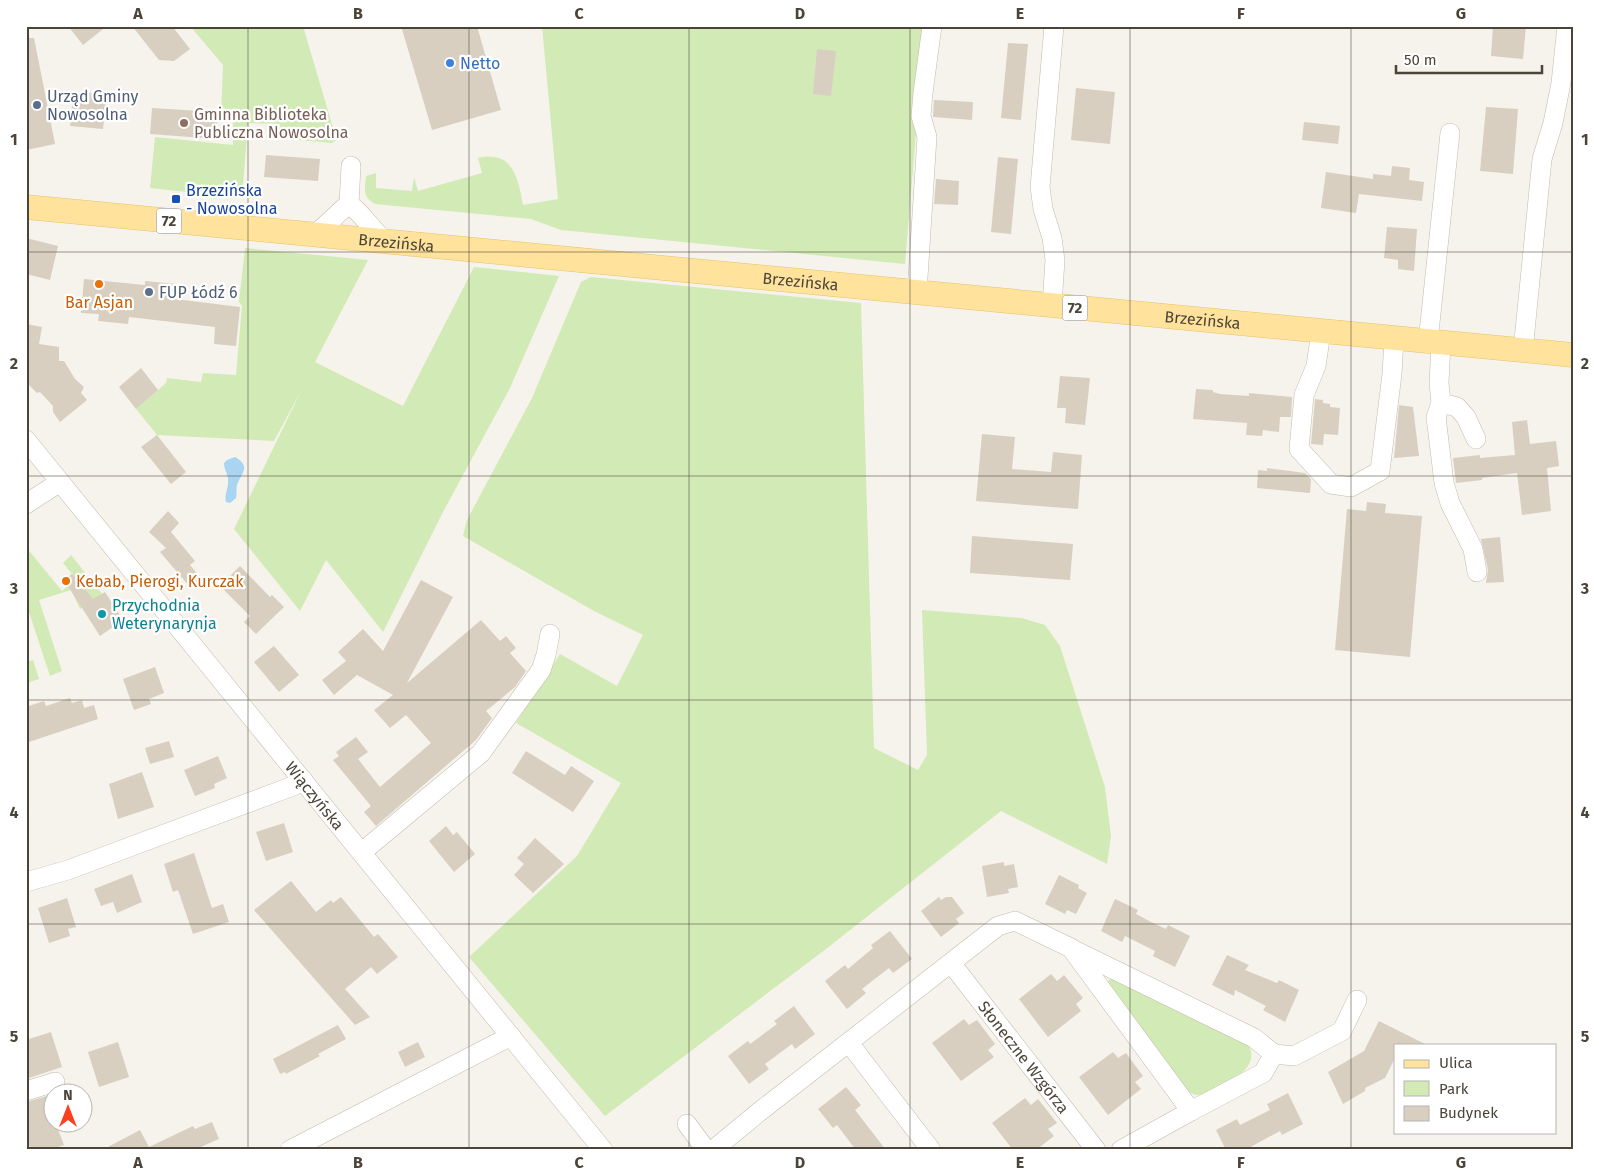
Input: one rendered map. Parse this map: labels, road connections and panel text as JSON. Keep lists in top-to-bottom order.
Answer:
{
  "streets": {
    "main road": ["72", "Brzezińska"],
    "street": ["Wiączyńska", "Słoneczne Wzgórza"]
  },
  "places": {
    "other": [
      "Netto",
      "Urząd Gminy Nowosolna",
      "Gminna Biblioteka Publiczna Nowosolna",
      "Bar Asjan",
      "FUP Łódź 6",
      "Kebab, Pierogi, Kurczak",
      "Przychodnia Weterynarynja"
    ],
    "transit": ["Brzezińska - Nowosolna"]
  },
  "legend": ["Ulica", "Park", "Budynek"],
  "scale_bar": "50 m",
  "north": "top",
  "grid": {
    "columns": [
      "A",
      "B",
      "C",
      "D",
      "E",
      "F",
      "G"
    ],
    "rows": [
      "1",
      "2",
      "3",
      "4",
      "5"
    ]
  }
}
